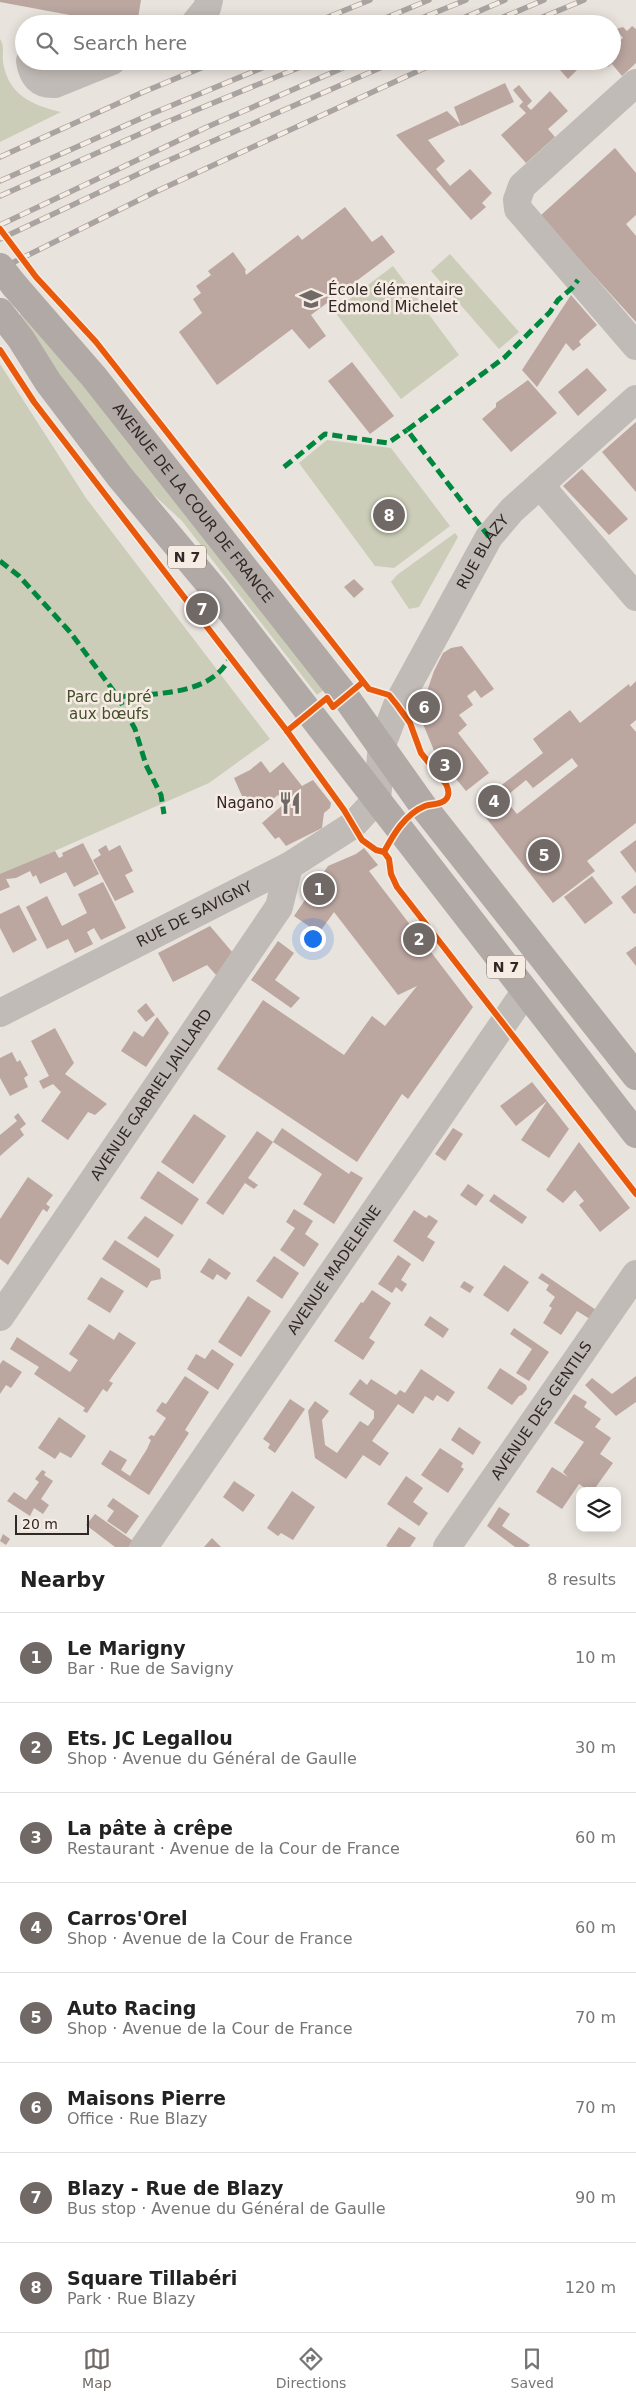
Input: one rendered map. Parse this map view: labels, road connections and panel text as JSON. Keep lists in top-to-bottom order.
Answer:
{
  "streets": {
    "main road": ["AVENUE DE LA COUR DE FRANCE", "N 7"],
    "street": [
      "RUE BLAZY",
      "RUE DE SAVIGNY",
      "AVENUE GABRIEL JAILLARD",
      "AVENUE MADELEINE",
      "AVENUE DES GENTILS"
    ]
  },
  "crossings": [
    ["AVENUE DE LA COUR DE FRANCE", "RUE BLAZY"],
    ["N 7", "RUE DE SAVIGNY"],
    ["N 7", "AVENUE MADELEINE"],
    ["RUE DE SAVIGNY", "AVENUE GABRIEL JAILLARD"]
  ],
  "parks": ["Parc du pré aux bœufs"],
  "places": {
    "school or university": ["École élémentaire Edmond Michelet"],
    "restaurant": ["Nagano"]
  },
  "scale_bar": "20 m",
  "page": {
    "search": "Search here",
    "pins": [
      "8",
      "7",
      "6",
      "3",
      "4",
      "5",
      "1",
      "2"
    ],
    "scale": "20 m",
    "heading": ["Nearby", "8 results"],
    "list": [
      {
        "mark": "1",
        "name": "Le Marigny",
        "note": "Bar · Rue de Savigny",
        "value": "10 m"
      },
      {
        "mark": "2",
        "name": "Ets. JC Legallou",
        "note": "Shop · Avenue du Général de Gaulle",
        "value": "30 m"
      },
      {
        "mark": "3",
        "name": "La pâte à crêpe",
        "note": "Restaurant · Avenue de la Cour de France",
        "value": "60 m"
      },
      {
        "mark": "4",
        "name": "Carros'Orel",
        "note": "Shop · Avenue de la Cour de France",
        "value": "60 m"
      },
      {
        "mark": "5",
        "name": "Auto Racing",
        "note": "Shop · Avenue de la Cour de France",
        "value": "70 m"
      },
      {
        "mark": "6",
        "name": "Maisons Pierre",
        "note": "Office · Rue Blazy",
        "value": "70 m"
      },
      {
        "mark": "7",
        "name": "Blazy - Rue de Blazy",
        "note": "Bus stop · Avenue du Général de Gaulle",
        "value": "90 m"
      },
      {
        "mark": "8",
        "name": "Square Tillabéri",
        "note": "Park · Rue Blazy",
        "value": "120 m"
      }
    ],
    "nav": ["Map", "Directions", "Saved"]
  }
}
